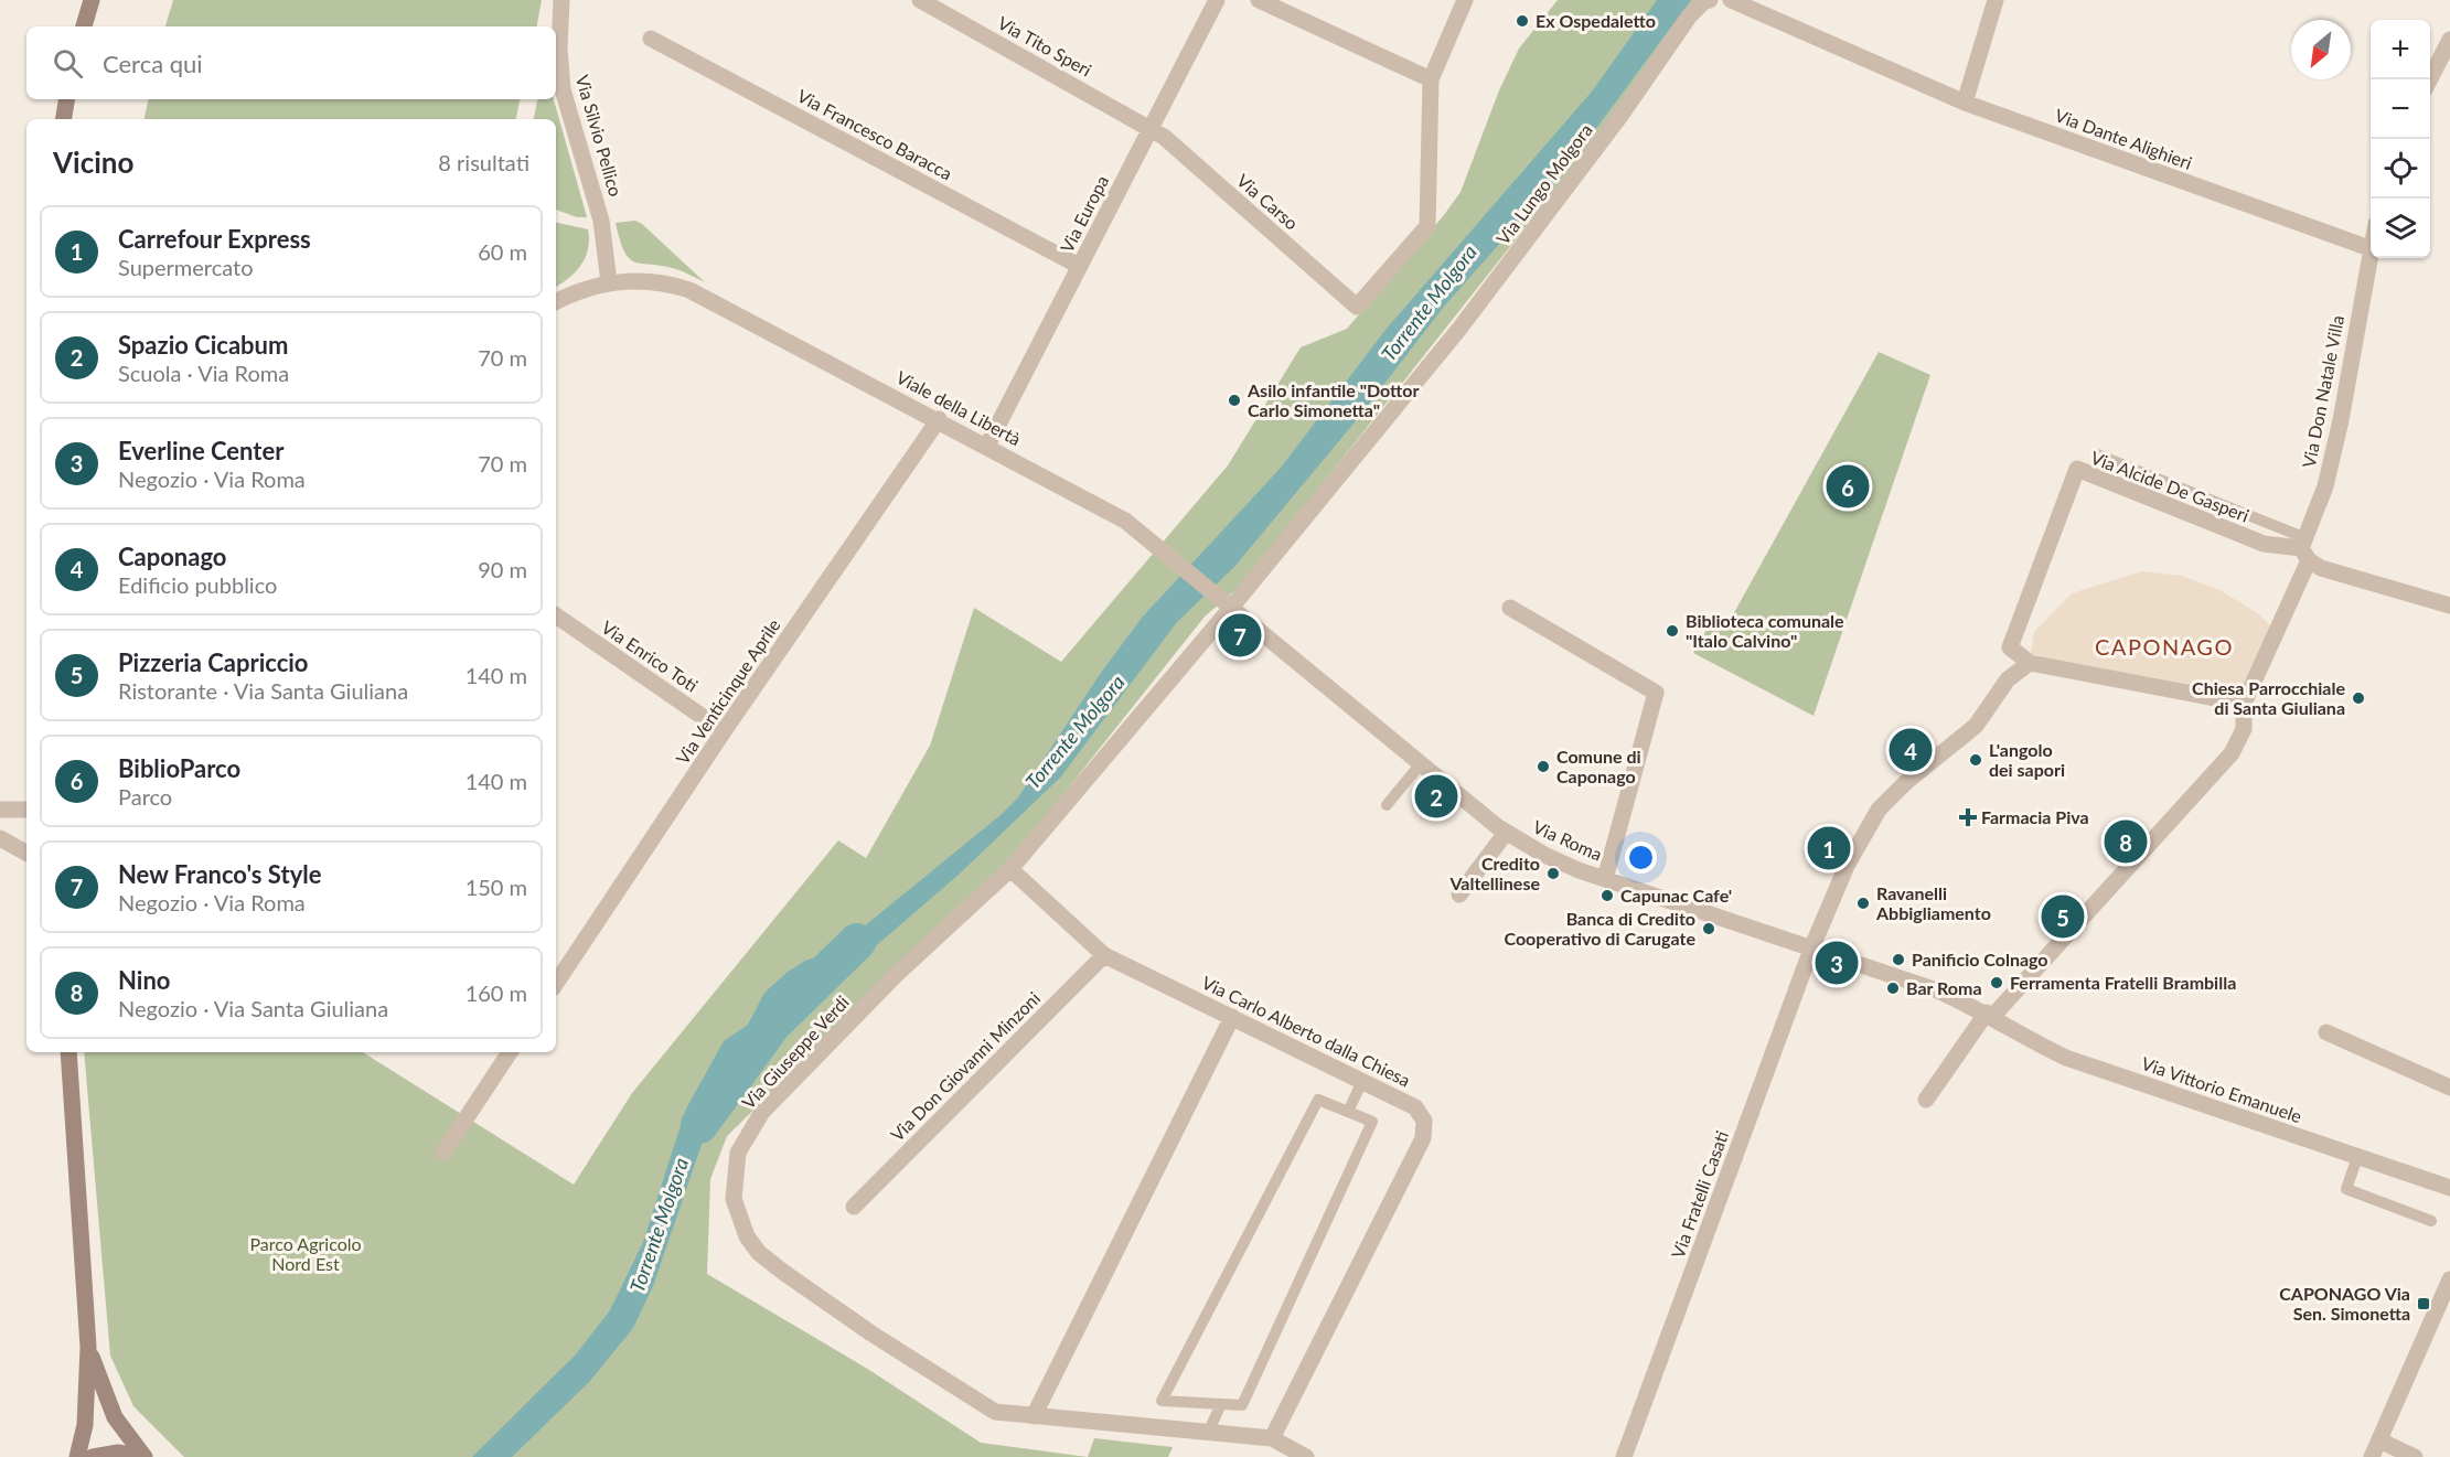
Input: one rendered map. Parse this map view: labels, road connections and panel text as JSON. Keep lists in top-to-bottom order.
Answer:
{
  "streets": {
    "street": [
      "Via Tito Speri",
      "Via Francesco Baracca",
      "Via Silvio Pellico",
      "Via Dante Alighieri",
      "Via Lungo Molgora",
      "Via Carso",
      "Via Europa",
      "Via Don Natale Villa",
      "Viale della Libertà",
      "Via Alcide De Gasperi",
      "Via Enrico Toti",
      "Via Venticinque Aprile",
      "Via Roma",
      "Via Carlo Alberto dalla Chiesa",
      "Via Giuseppe Verdi",
      "Via Don Giovanni Minzoni",
      "Via Vittorio Emanuele",
      "Via Fratelli Casati"
    ]
  },
  "crossings": [
    ["Via Tito Speri", "Via Carso"],
    ["Via Tito Speri", "Via Europa"],
    ["Via Francesco Baracca", "Via Europa"],
    ["Via Silvio Pellico", "Viale della Libertà"],
    ["Via Dante Alighieri", "Via Don Natale Villa"],
    ["Via Lungo Molgora", "Via Roma"],
    ["Via Lungo Molgora", "Via Giuseppe Verdi"],
    ["Via Carso", "Via Europa"],
    ["Via Europa", "Viale della Libertà"],
    ["Via Don Natale Villa", "Via Alcide De Gasperi"],
    ["Via Don Natale Villa", "Via Roma"],
    ["Via Don Natale Villa", "Via Vittorio Emanuele"],
    ["Viale della Libertà", "Via Venticinque Aprile"],
    ["Viale della Libertà", "Via Roma"],
    ["Via Enrico Toti", "Via Venticinque Aprile"],
    ["Via Roma", "Via Giuseppe Verdi"],
    ["Via Roma", "Via Vittorio Emanuele"],
    ["Via Roma", "Via Fratelli Casati"],
    ["Via Carlo Alberto dalla Chiesa", "Via Giuseppe Verdi"],
    ["Via Carlo Alberto dalla Chiesa", "Via Don Giovanni Minzoni"]
  ],
  "districts": ["CAPONAGO"],
  "water": ["Torrente Molgora"],
  "parks": ["Parco Agricolo Nord Est"],
  "places": {
    "other": [
      "Ex Ospedaletto",
      "Asilo infantile \"Dottor Carlo Simonetta\"",
      "Biblioteca comunale \"Italo Calvino\"",
      "Chiesa Parrocchiale di Santa Giuliana",
      "L'angolo dei sapori",
      "Comune di Caponago",
      "Credito Valtellinese",
      "Capunac Cafe'",
      "Ravanelli Abbigliamento",
      "Banca di Credito Cooperativo di Carugate",
      "Panificio Colnago",
      "Ferramenta Fratelli Brambilla",
      "Bar Roma"
    ],
    "health": ["Farmacia Piva"],
    "transit": ["CAPONAGO Via Sen. Simonetta"]
  },
  "north": "bottom left",
  "page": {
    "map_buttons": ["+", "−"],
    "search": "Cerca qui",
    "heading": ["Vicino", "8 risultati"],
    "list": [
      {
        "mark": "1",
        "name": "Carrefour Express",
        "note": "Supermercato",
        "value": "60 m"
      },
      {
        "mark": "2",
        "name": "Spazio Cicabum",
        "note": "Scuola · Via Roma",
        "value": "70 m"
      },
      {
        "mark": "3",
        "name": "Everline Center",
        "note": "Negozio · Via Roma",
        "value": "70 m"
      },
      {
        "mark": "4",
        "name": "Caponago",
        "note": "Edificio pubblico",
        "value": "90 m"
      },
      {
        "mark": "5",
        "name": "Pizzeria Capriccio",
        "note": "Ristorante · Via Santa Giuliana",
        "value": "140 m"
      },
      {
        "mark": "6",
        "name": "BiblioParco",
        "note": "Parco",
        "value": "140 m"
      },
      {
        "mark": "7",
        "name": "New Franco's Style",
        "note": "Negozio · Via Roma",
        "value": "150 m"
      },
      {
        "mark": "8",
        "name": "Nino",
        "note": "Negozio · Via Santa Giuliana",
        "value": "160 m"
      }
    ],
    "pins": [
      "6",
      "7",
      "4",
      "2",
      "8",
      "1",
      "5",
      "3"
    ]
  }
}
